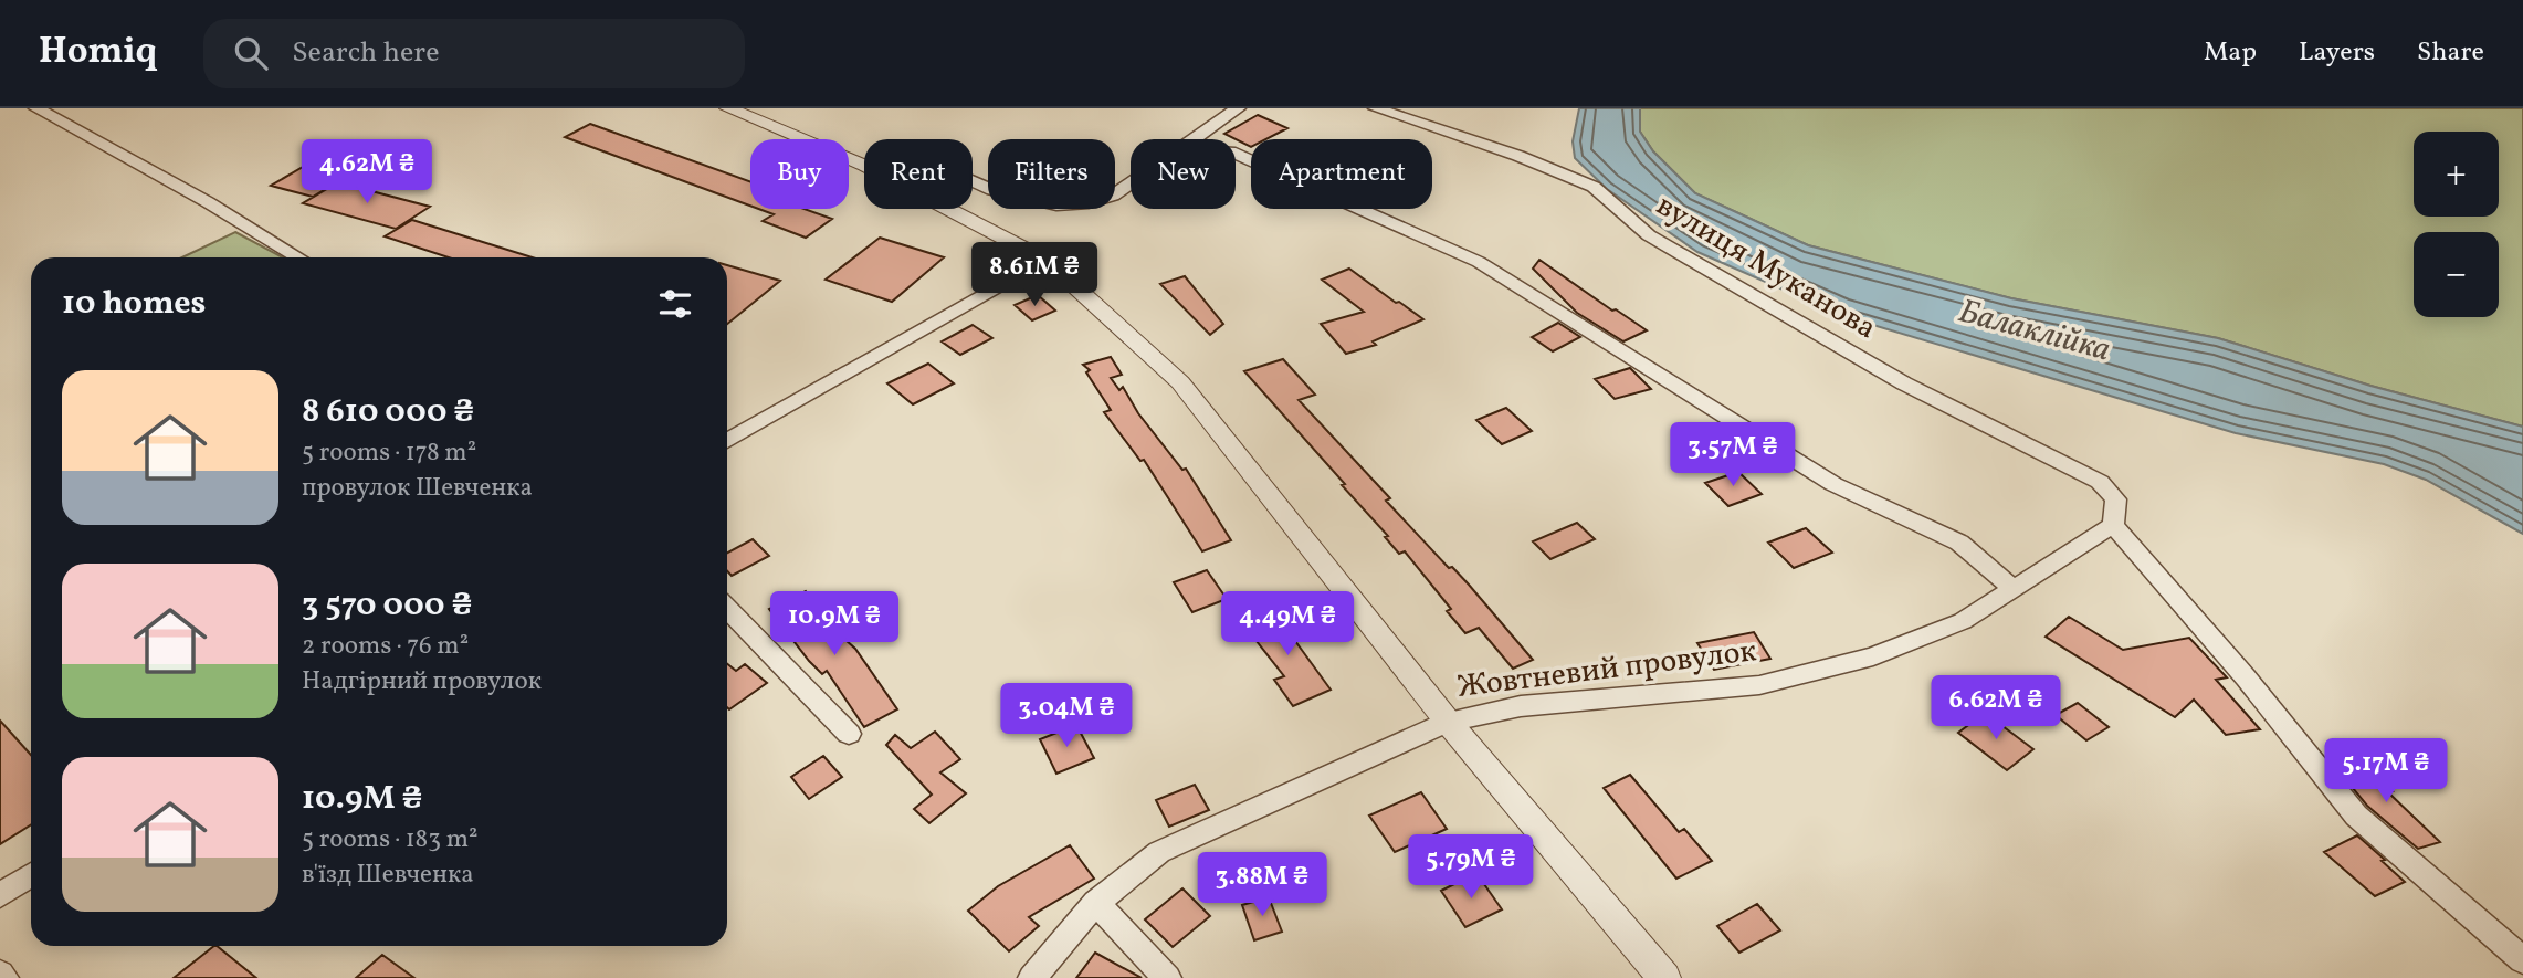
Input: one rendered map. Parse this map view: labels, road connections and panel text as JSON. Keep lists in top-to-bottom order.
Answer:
{
  "streets": {
    "street": ["вулиця Муканова", "Жовтневий провулок"]
  },
  "crossings": [
    ["вулиця Муканова", "Жовтневий провулок"]
  ],
  "water": ["Балаклійка"],
  "page": {
    "header": "Homiq",
    "search": "Search here",
    "nav": ["Map", "Layers", "Share"],
    "map_buttons": ["+", "−"],
    "price": [
      "4.62M ₴",
      "8.61M ₴",
      "3.57M ₴",
      "10.9M ₴",
      "4.49M ₴",
      "6.62M ₴",
      "3.04M ₴",
      "5.17M ₴",
      "5.79M ₴",
      "3.88M ₴"
    ],
    "chip": [
      "Buy",
      "Rent",
      "Filters",
      "New",
      "Apartment"
    ],
    "heading": "10 homes",
    "list": [
      {
        "name": "8 610 000 ₴",
        "note": "5 rooms · 178 m² · провулок Шевченка"
      },
      {
        "name": "3 570 000 ₴",
        "note": "2 rooms · 76 m² · Надгірний провулок"
      },
      {
        "name": "10.9M ₴",
        "note": "5 rooms · 183 m² · в'їзд Шевченка"
      }
    ]
  }
}
